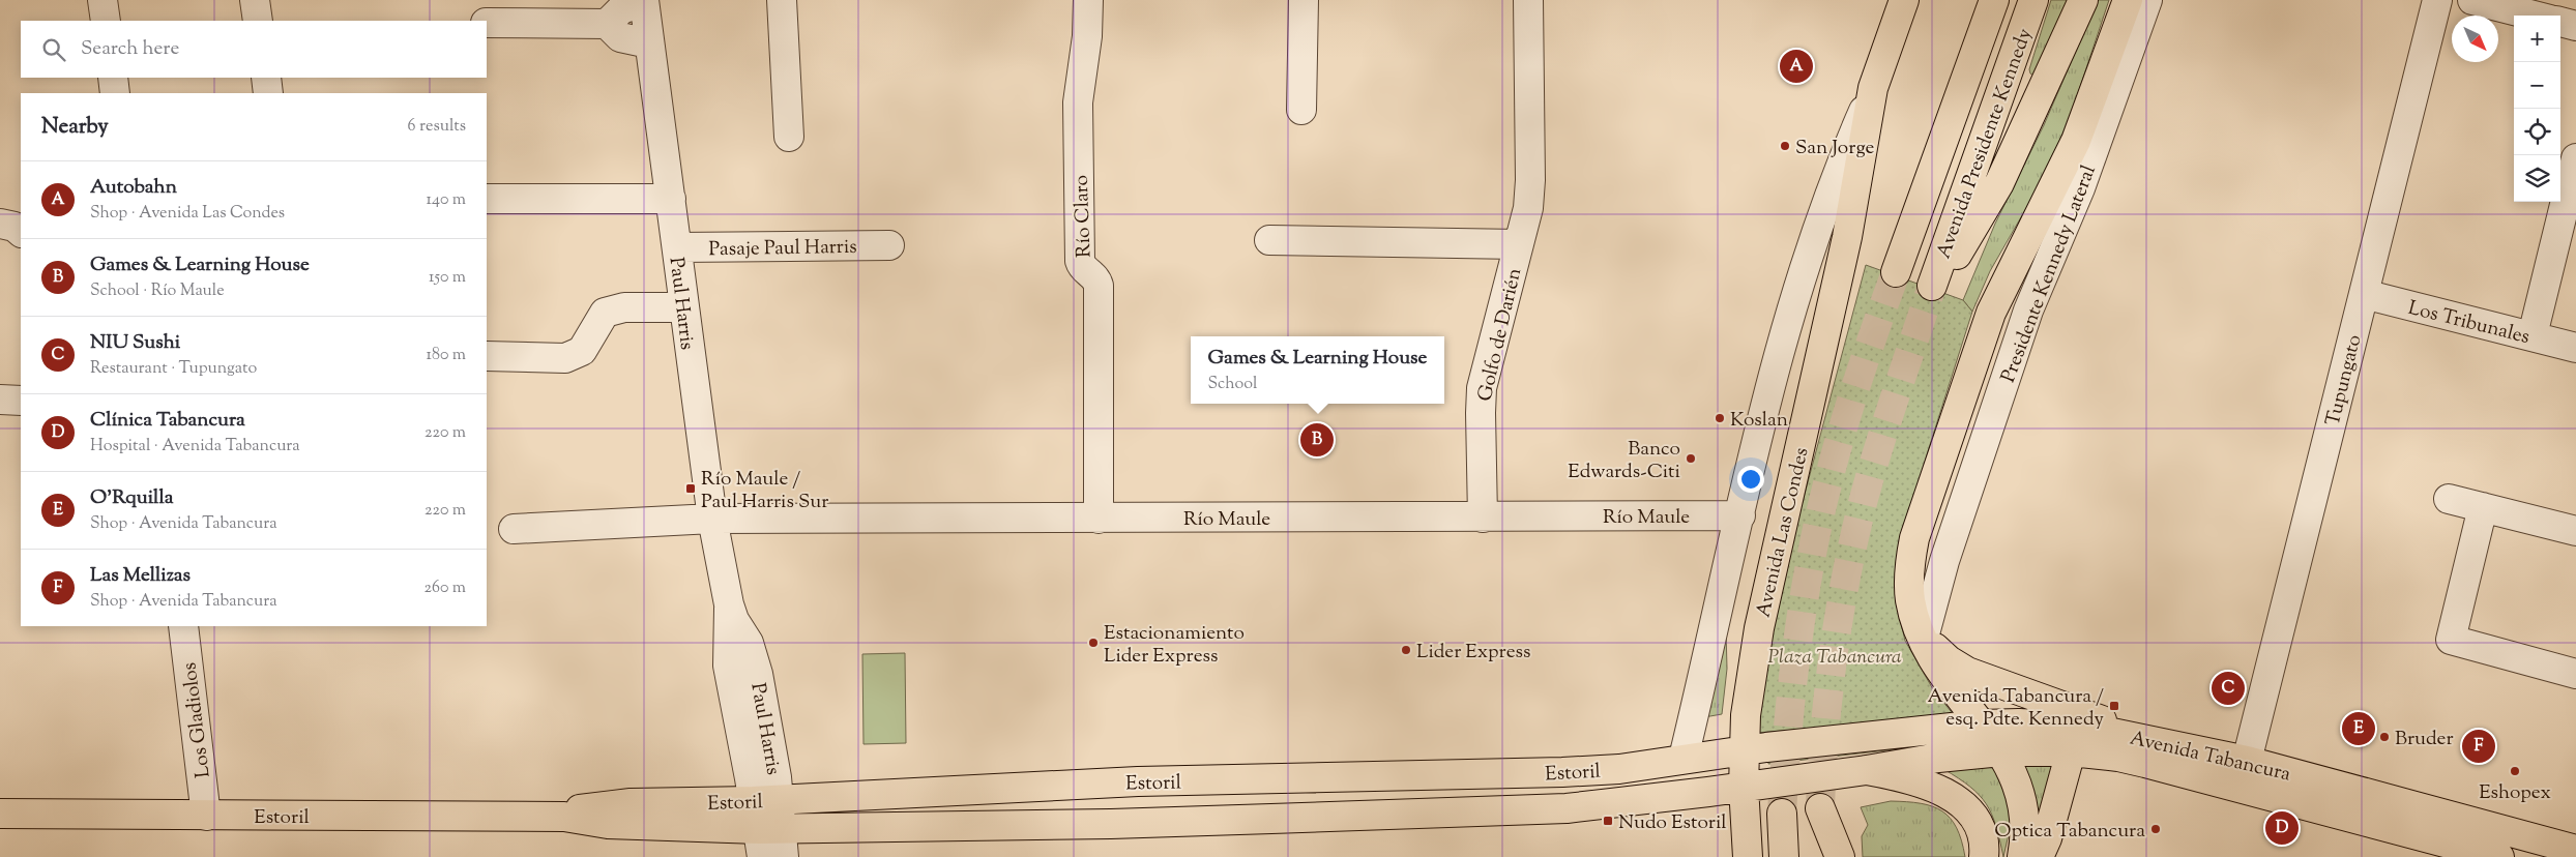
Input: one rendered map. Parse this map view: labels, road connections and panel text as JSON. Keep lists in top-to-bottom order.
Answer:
{
  "streets": {
    "main road": [
      "Avenida Presidente Kennedy",
      "Avenida Las Condes",
      "Avenida Tabancura",
      "Estoril"
    ],
    "street": [
      "Río Claro",
      "Pasaje Paul Harris",
      "Presidente Kennedy Lateral",
      "Paul Harris",
      "Los Tribunales",
      "Golfo de Darién",
      "Tupungato",
      "Río Maule",
      "Los Gladiolos"
    ]
  },
  "crossings": [
    ["Río Claro", "Río Maule"],
    ["Pasaje Paul Harris", "Paul Harris"],
    ["Paul Harris", "Río Maule"],
    ["Paul Harris", "Estoril"],
    ["Los Tribunales", "Tupungato"],
    ["Golfo de Darién", "Río Maule"],
    ["Tupungato", "Avenida Tabancura"],
    ["Río Maule", "Avenida Las Condes"],
    ["Avenida Las Condes", "Avenida Tabancura"],
    ["Avenida Las Condes", "Estoril"],
    ["Los Gladiolos", "Estoril"],
    ["Avenida Tabancura", "Estoril"]
  ],
  "parks": ["Plaza Tabancura"],
  "places": {
    "other": [
      "San Jorge",
      "Koslan",
      "Banco Edwards-Citi",
      "Estacionamiento Lider Express",
      "Lider Express",
      "Bruder",
      "Eshopex",
      "Optica Tabancura"
    ],
    "transit": ["Río Maule / Paul Harris Sur", "Avenida Tabancura / esq. Pdte. Kennedy", "Nudo Estoril"]
  },
  "north": "bottom right",
  "page": {
    "map_buttons": ["+", "−"],
    "search": "Search here",
    "pins": [
      "A",
      "B",
      "C",
      "E",
      "F",
      "D"
    ],
    "heading": ["Nearby", "6 results"],
    "list": [
      {
        "mark": "A",
        "name": "Autobahn",
        "note": "Shop · Avenida Las Condes",
        "value": "140 m"
      },
      {
        "mark": "B",
        "name": "Games & Learning House",
        "note": "School · Río Maule",
        "value": "150 m"
      },
      {
        "mark": "C",
        "name": "NIU Sushi",
        "note": "Restaurant · Tupungato",
        "value": "180 m"
      },
      {
        "mark": "D",
        "name": "Clínica Tabancura",
        "note": "Hospital · Avenida Tabancura",
        "value": "220 m"
      },
      {
        "mark": "E",
        "name": "O'Rquilla",
        "note": "Shop · Avenida Tabancura",
        "value": "220 m"
      },
      {
        "mark": "F",
        "name": "Las Mellizas",
        "note": "Shop · Avenida Tabancura",
        "value": "260 m"
      }
    ],
    "popup": ["Games & Learning House", "School"]
  }
}
